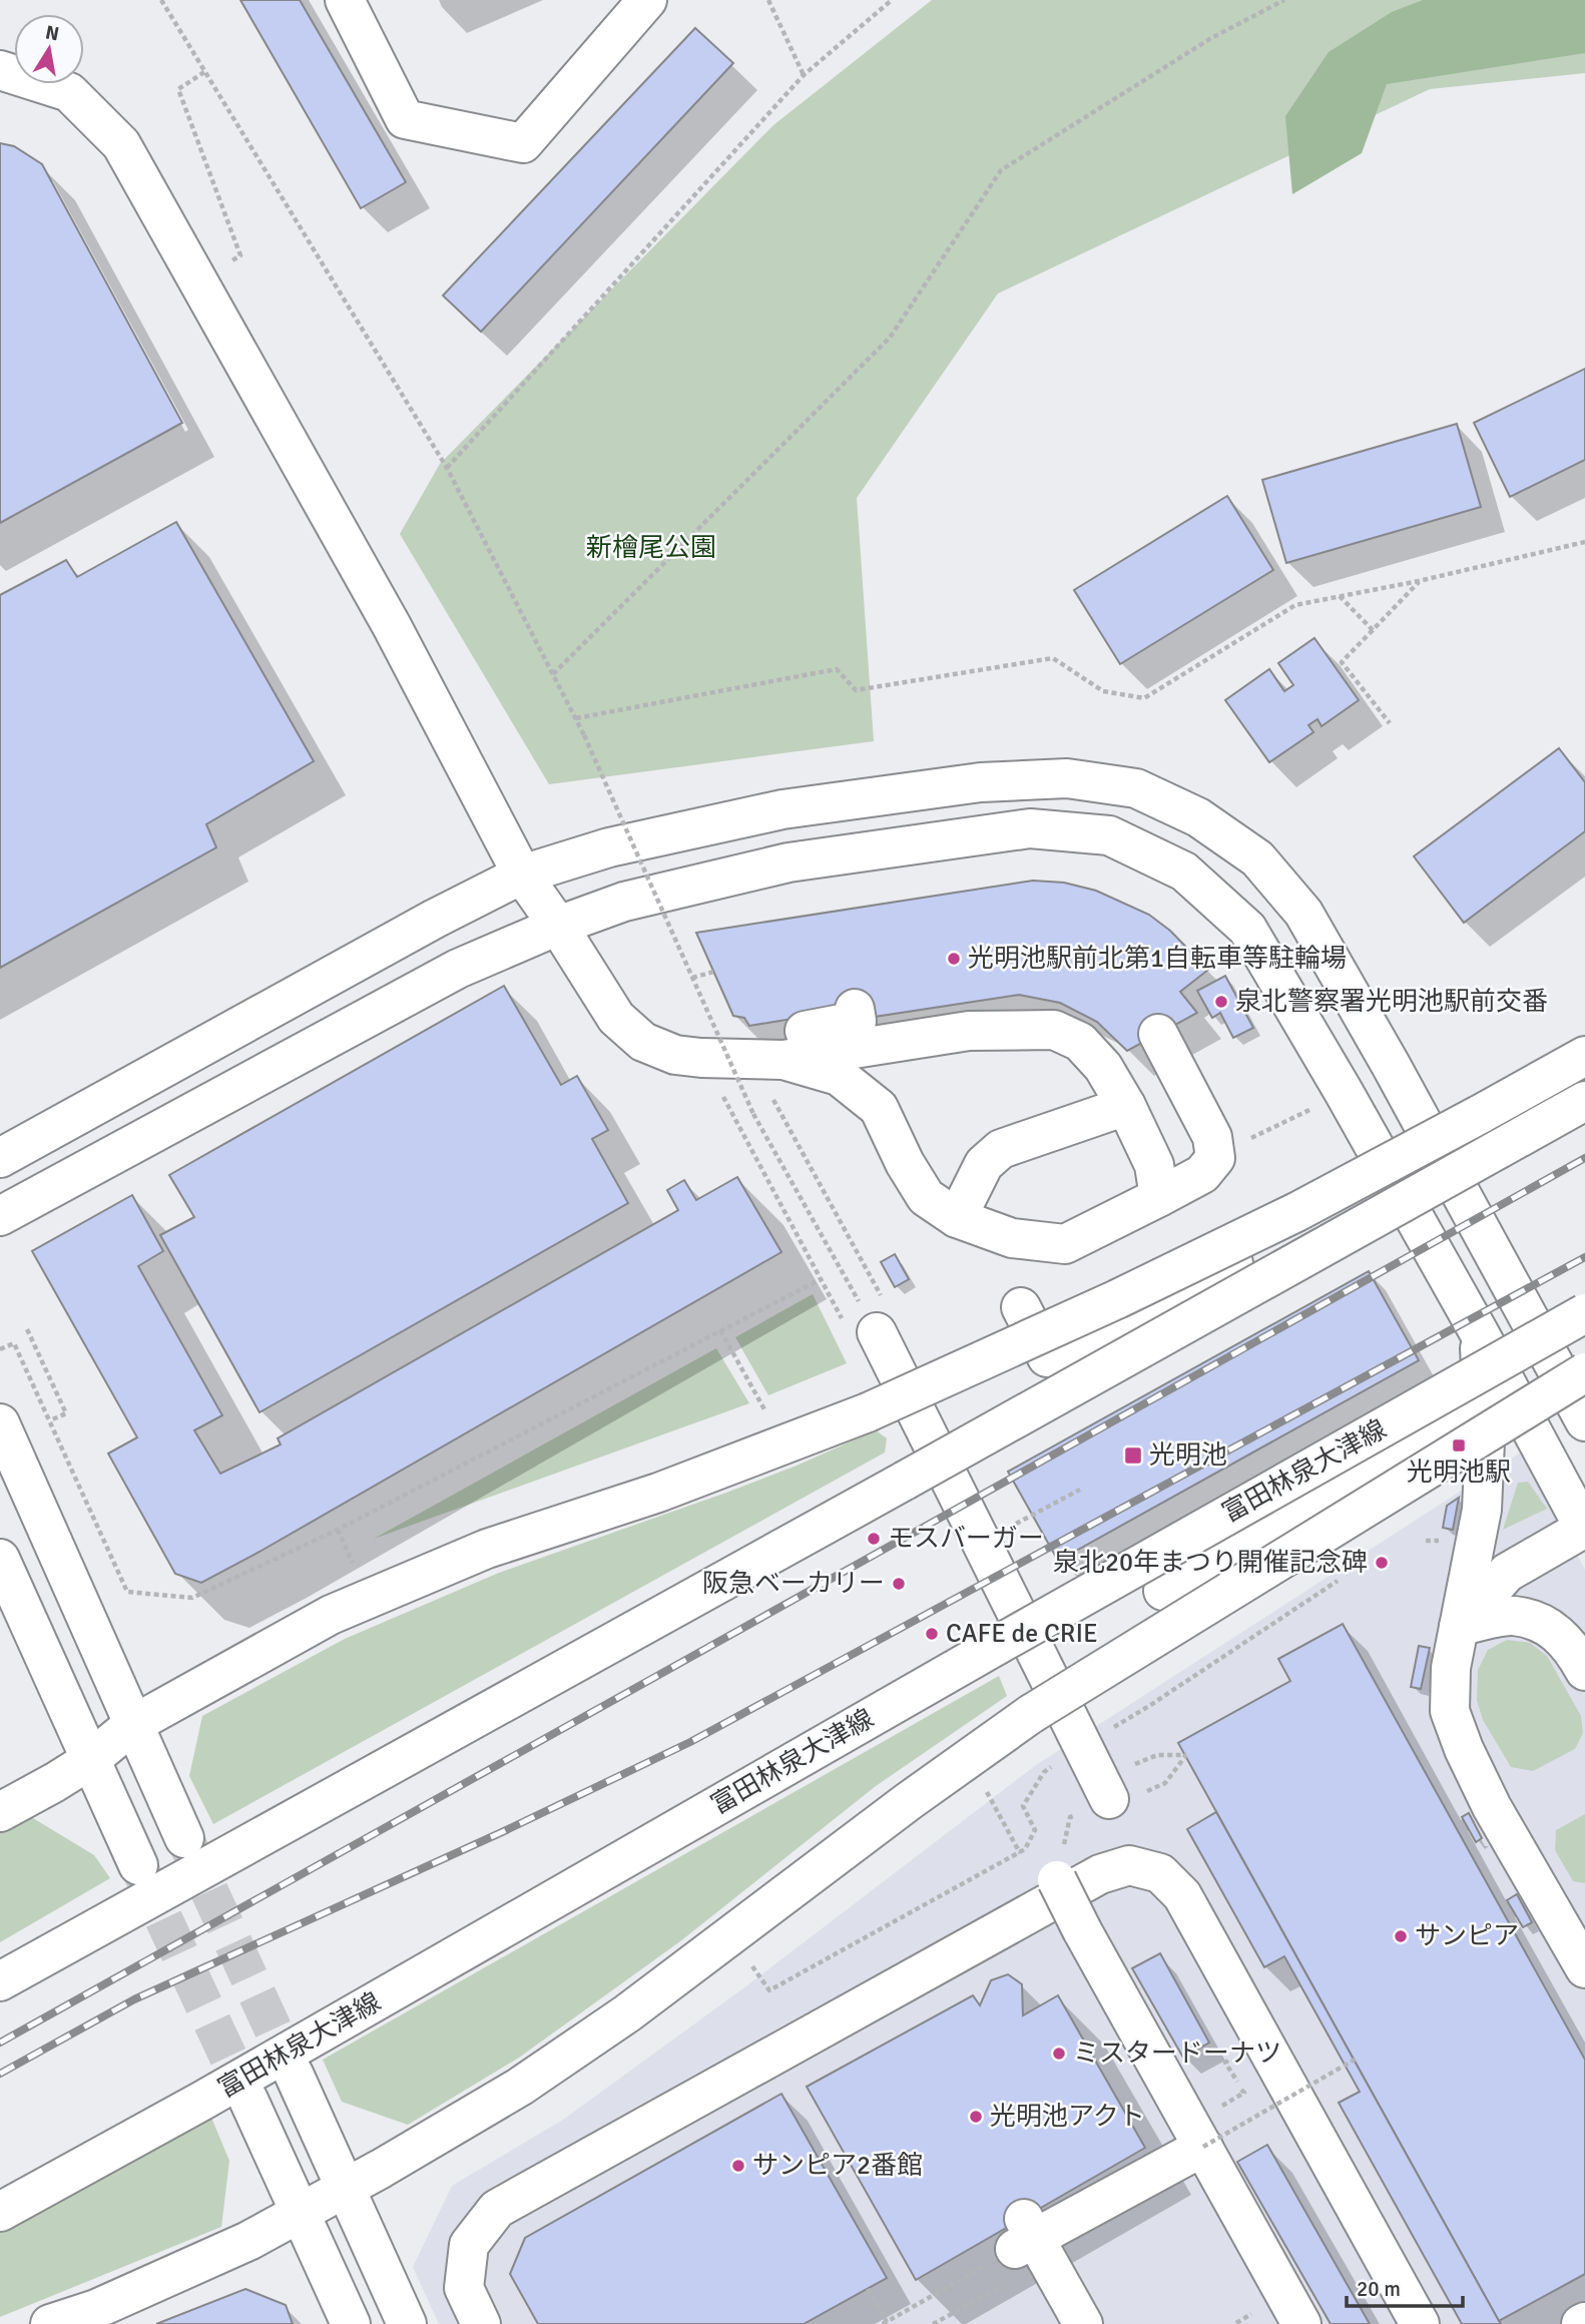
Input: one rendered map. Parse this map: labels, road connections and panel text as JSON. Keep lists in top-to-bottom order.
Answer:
{
  "streets": {
    "street": ["富田林泉大津線"]
  },
  "parks": ["新檜尾公園"],
  "places": {
    "other": [
      "光明池駅前北第1自転車等駐輪場",
      "泉北警察署光明池駅前交番",
      "モスバーガー",
      "泉北20年まつり開催記念碑",
      "阪急ベーカリー",
      "CAFE de CRIE",
      "サンピア",
      "ミスタードーナツ",
      "光明池アクト",
      "サンピア2番館"
    ],
    "transit": ["光明池駅", "光明池"]
  },
  "scale_bar": "20 m",
  "north": "top"
}
